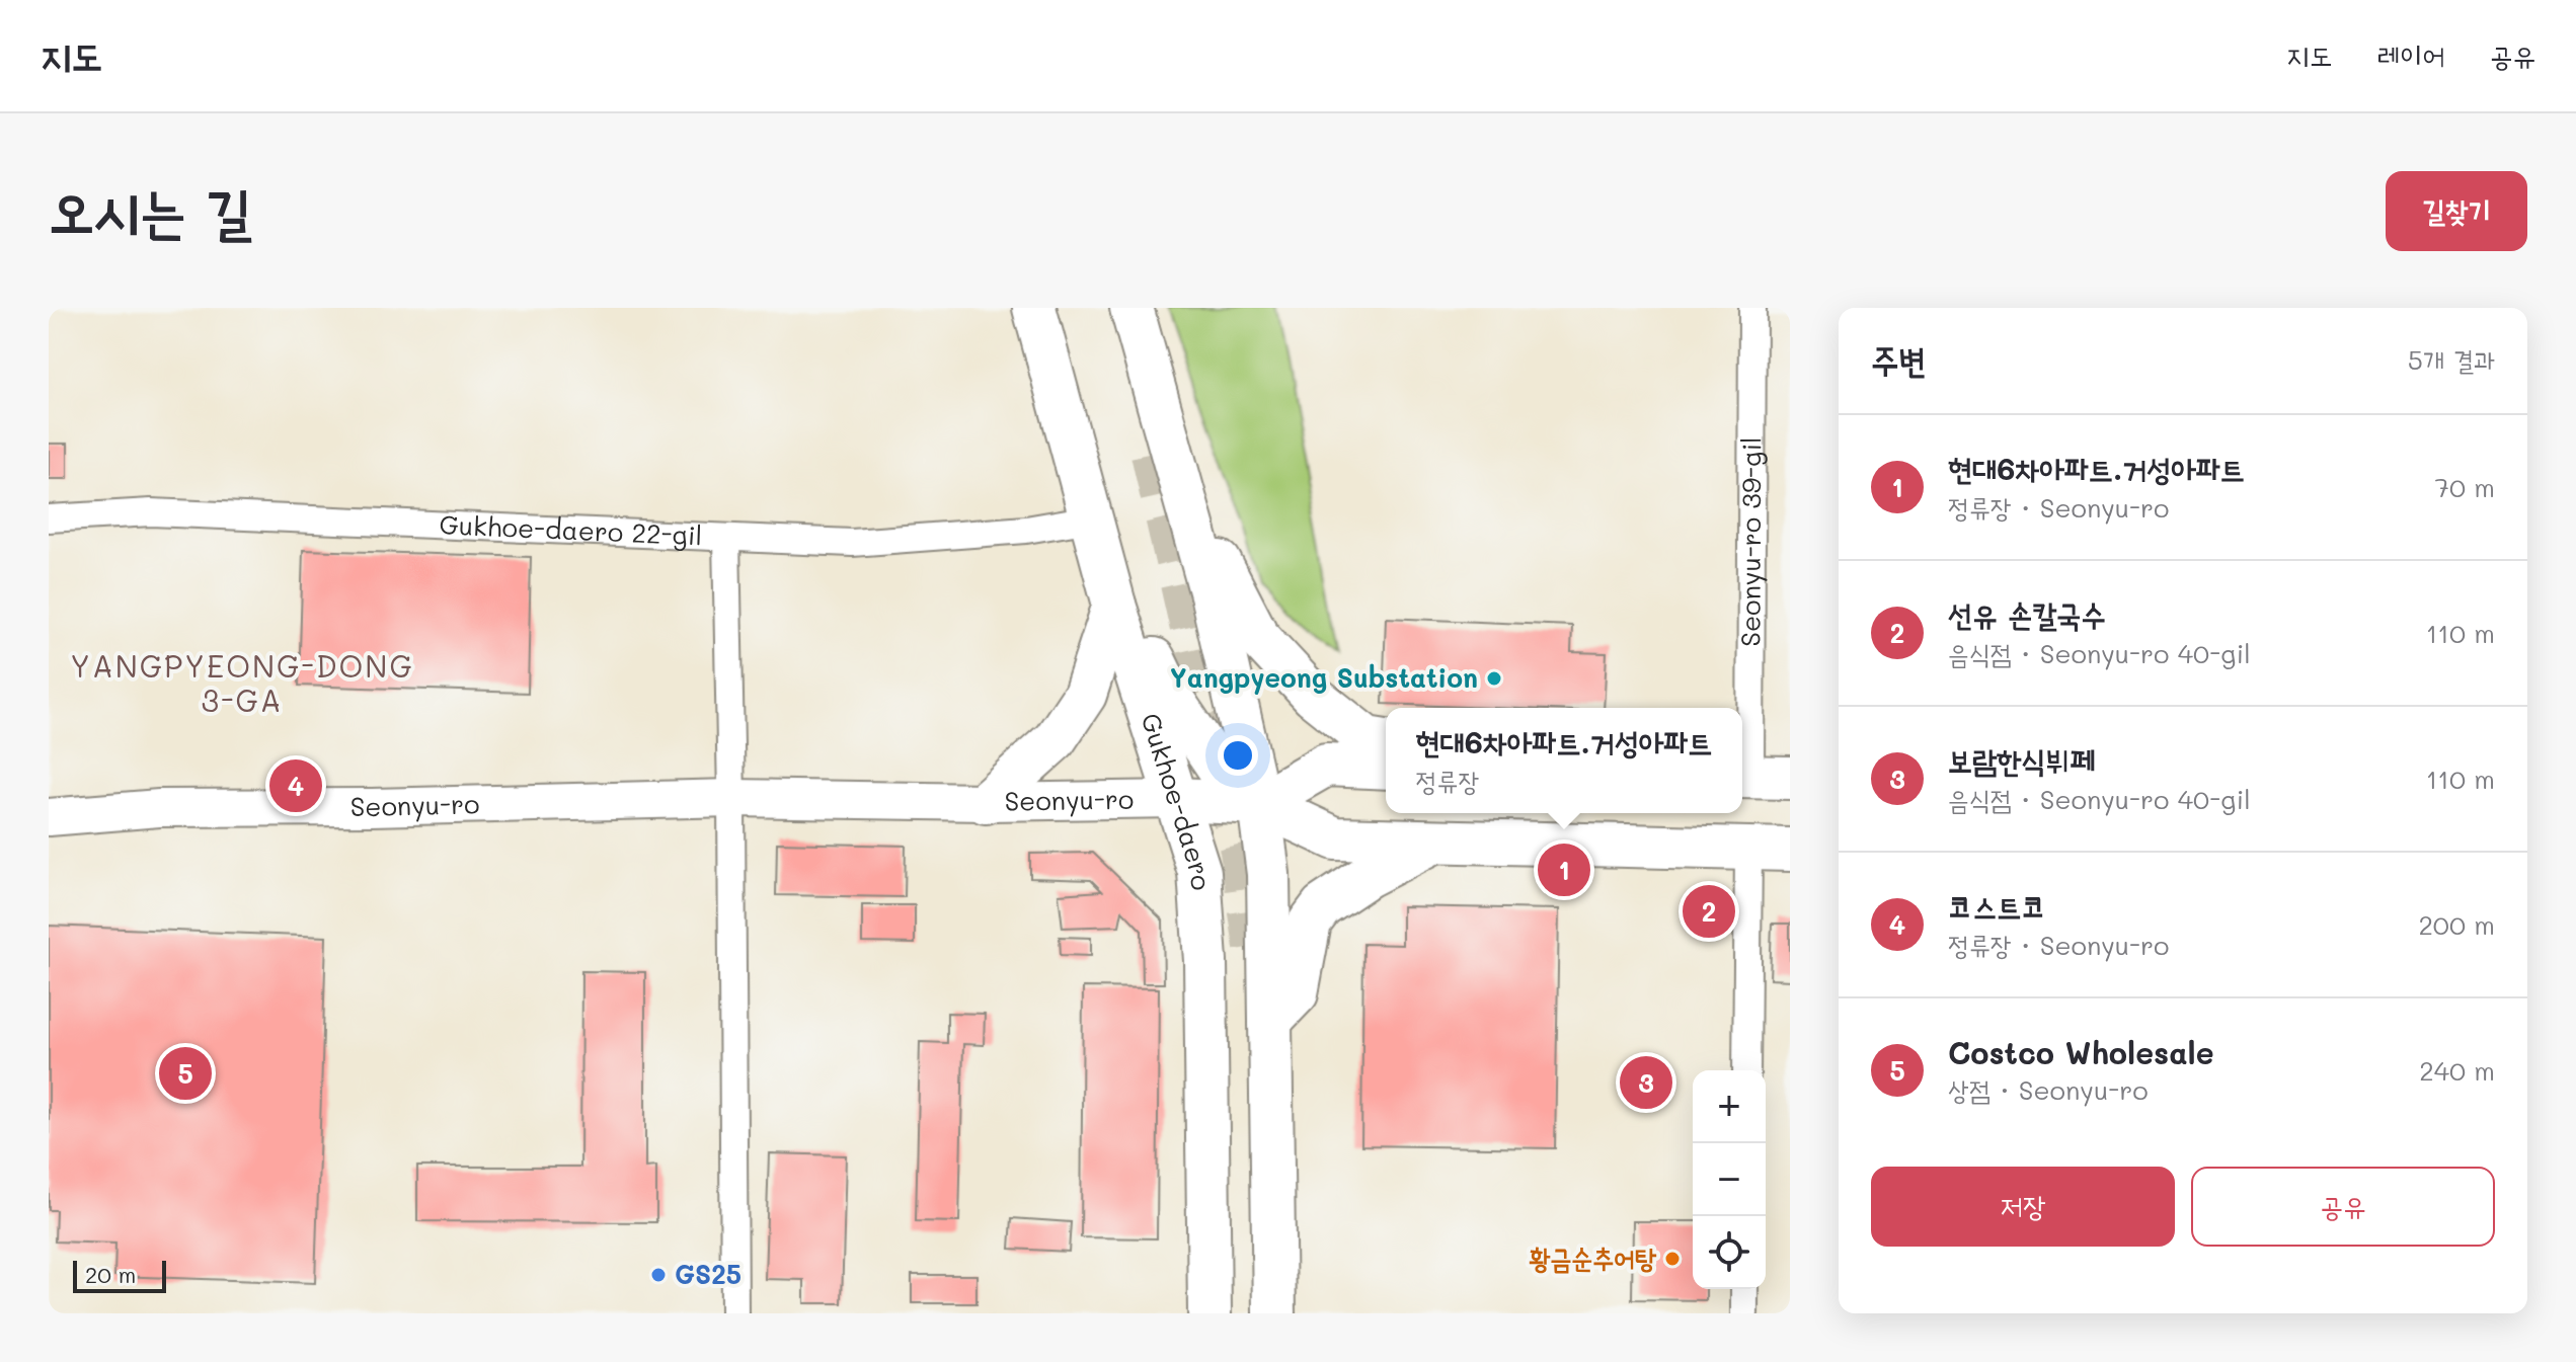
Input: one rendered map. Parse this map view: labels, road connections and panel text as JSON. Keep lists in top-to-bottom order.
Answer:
{
  "streets": {
    "main road": ["Seonyu-ro", "Gukhoe-daero"],
    "street": ["Gukhoe-daero 22-gil", "Seonyu-ro 39-gil"]
  },
  "crossings": [
    ["Gukhoe-daero 22-gil", "Gukhoe-daero"],
    ["Seonyu-ro", "Gukhoe-daero"]
  ],
  "districts": ["YANGPYEONG-DONG 3-GA"],
  "places": ["Yangpyeong Substation", "황금순추어탕", "GS25"],
  "scale_bar": "20 m",
  "page": {
    "header": "지도",
    "nav": ["지도", "레이어", "공유"],
    "buttons": [
      "길찾기",
      ["저장", "공유"]
    ],
    "title": "오시는 길",
    "heading": ["주변", "5개 결과"],
    "list": [
      {
        "mark": "1",
        "name": "현대6차아파트.거성아파트",
        "note": "정류장 · Seonyu-ro",
        "value": "70 m"
      },
      {
        "mark": "2",
        "name": "선유 손칼국수",
        "note": "음식점 · Seonyu-ro 40-gil",
        "value": "110 m"
      },
      {
        "mark": "3",
        "name": "보람한식뷔페",
        "note": "음식점 · Seonyu-ro 40-gil",
        "value": "110 m"
      },
      {
        "mark": "4",
        "name": "코스트코",
        "note": "정류장 · Seonyu-ro",
        "value": "200 m"
      },
      {
        "mark": "5",
        "name": "Costco Wholesale",
        "note": "상점 · Seonyu-ro",
        "value": "240 m"
      }
    ],
    "popup": ["현대6차아파트.거성아파트", "정류장"],
    "pins": [
      "4",
      "1",
      "2",
      "5",
      "3"
    ],
    "map_buttons": ["+", "−"],
    "scale": "20 m"
  }
}
